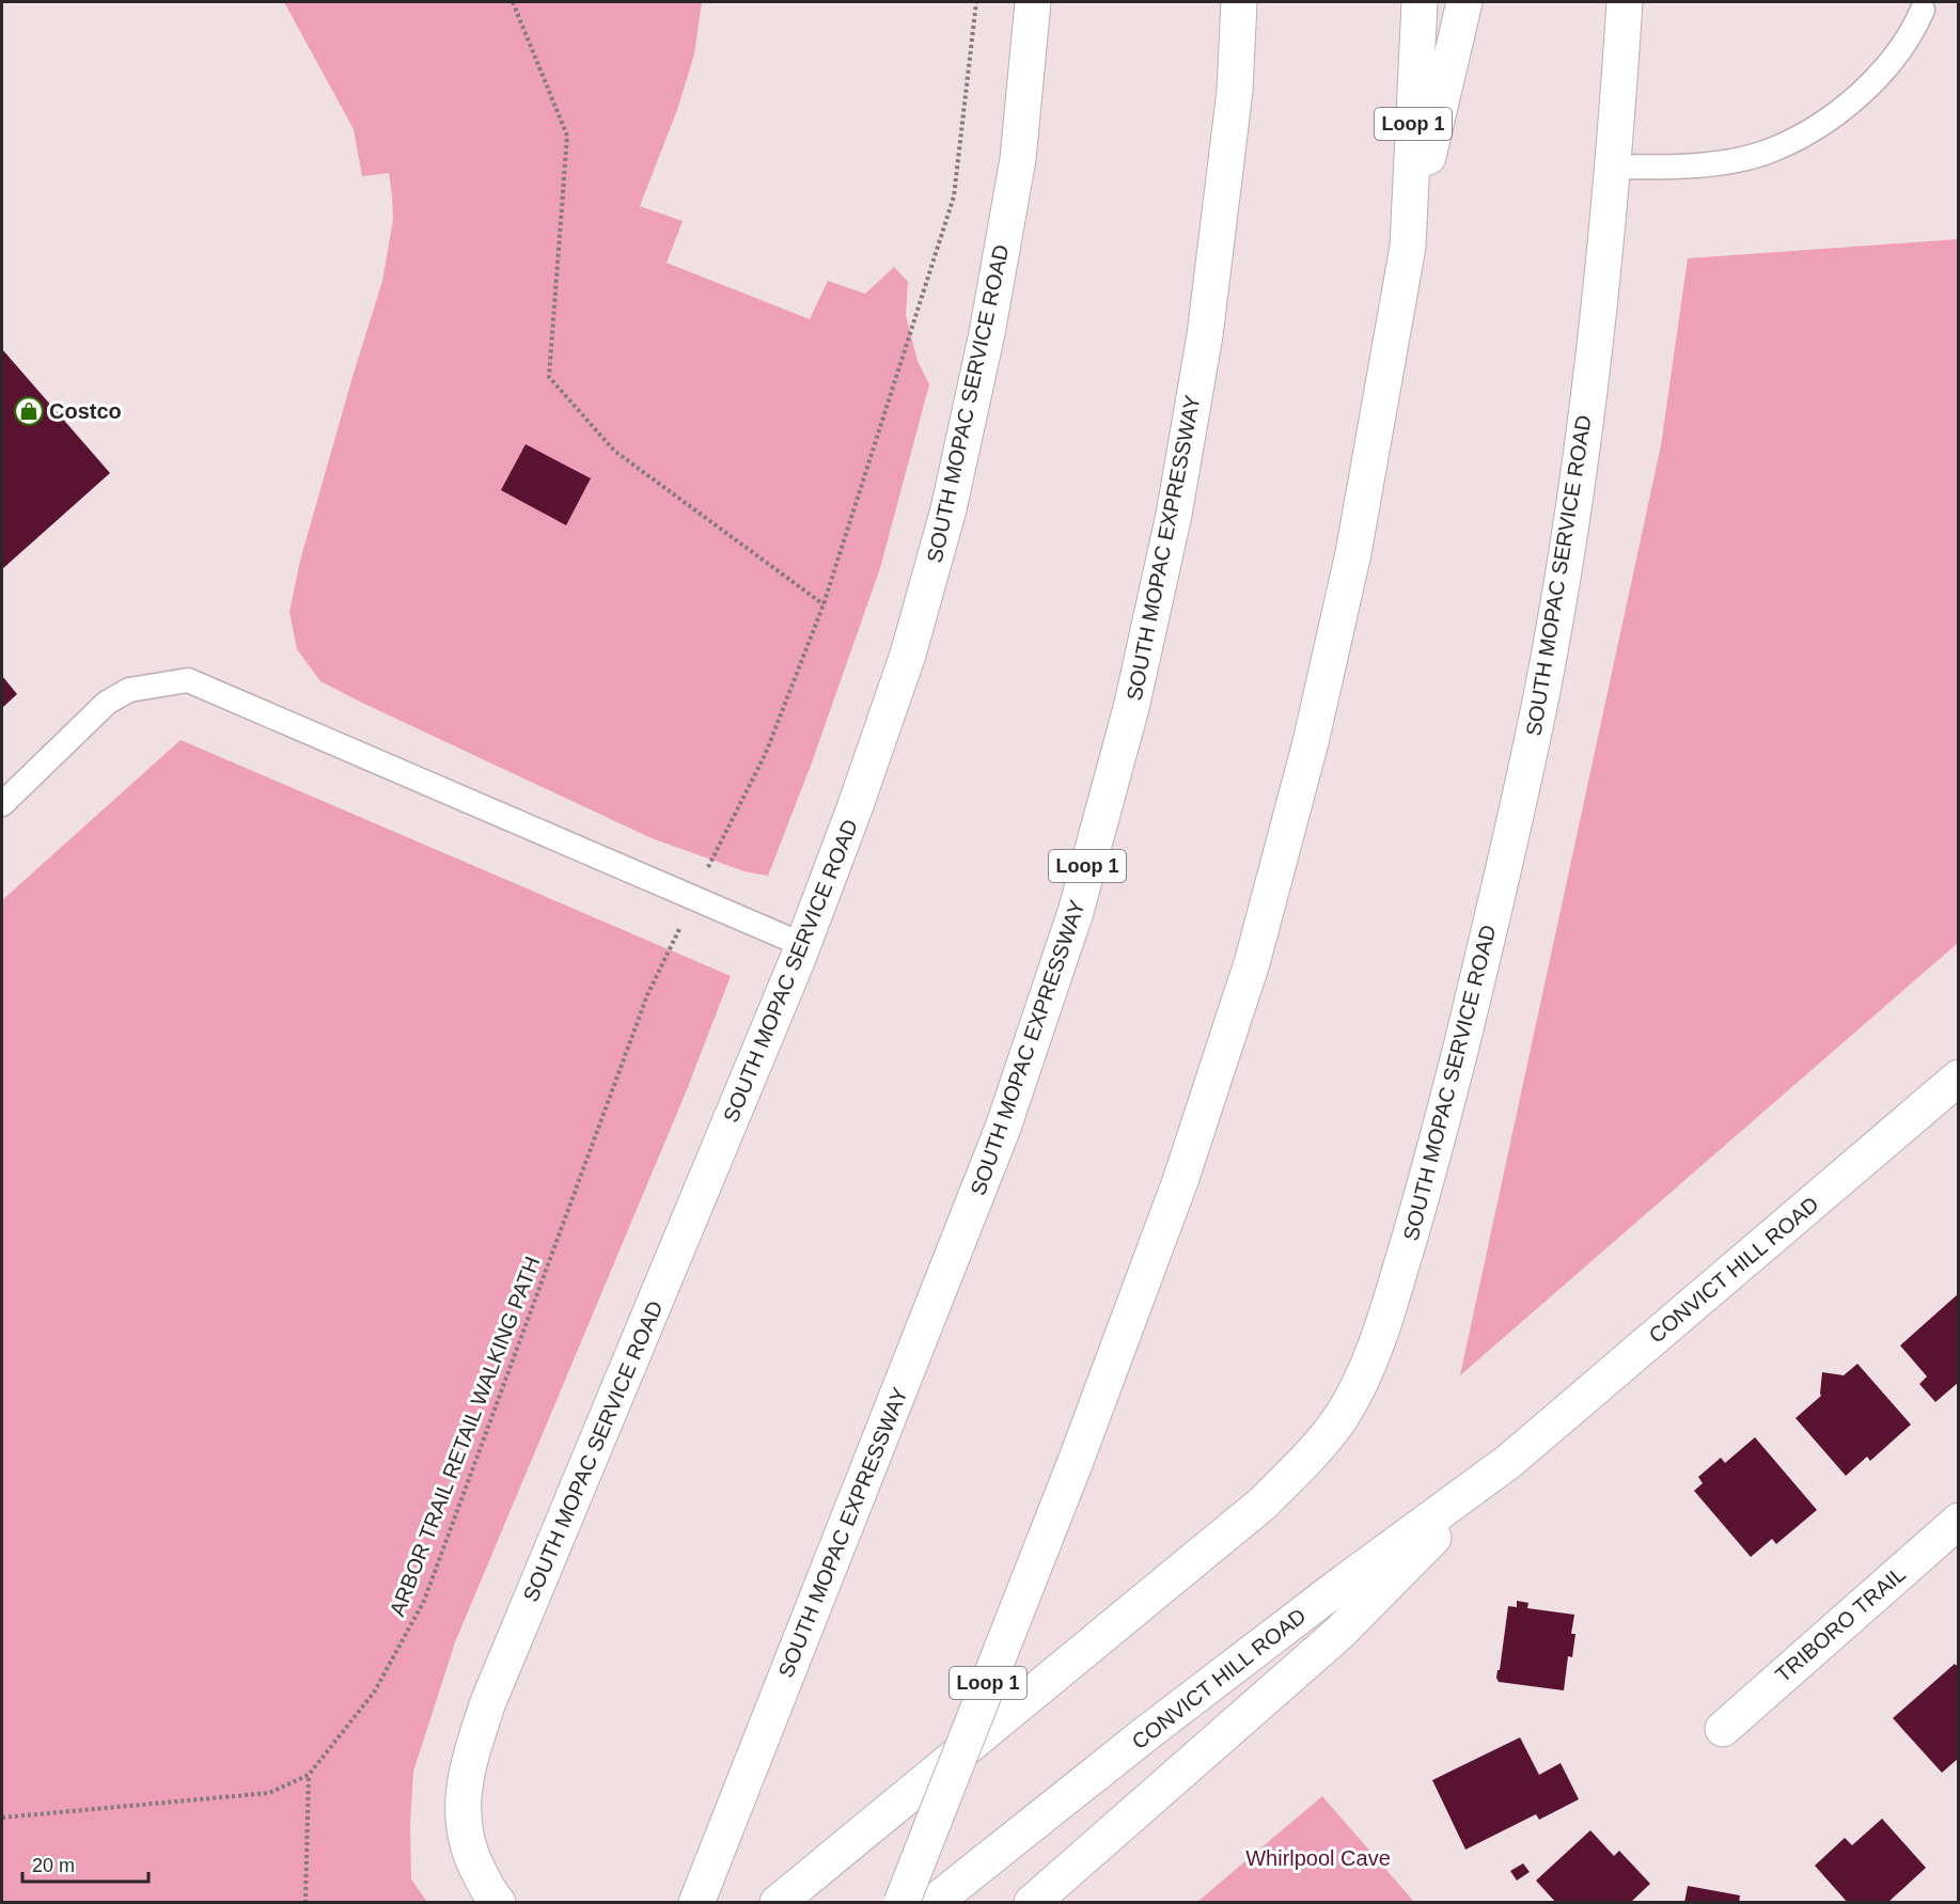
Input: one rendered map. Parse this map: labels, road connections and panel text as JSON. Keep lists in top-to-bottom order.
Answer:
{
  "streets": {
    "main road": [
      "Loop 1",
      "SOUTH MOPAC SERVICE ROAD",
      "SOUTH MOPAC EXPRESSWAY",
      "CONVICT HILL ROAD",
      "TRIBORO TRAIL"
    ],
    "path": ["ARBOR TRAIL RETAIL WALKING PATH"]
  },
  "parks": ["Whirlpool Cave"],
  "places": {
    "shop": ["Costco"]
  },
  "scale_bar": "20 m"
}
